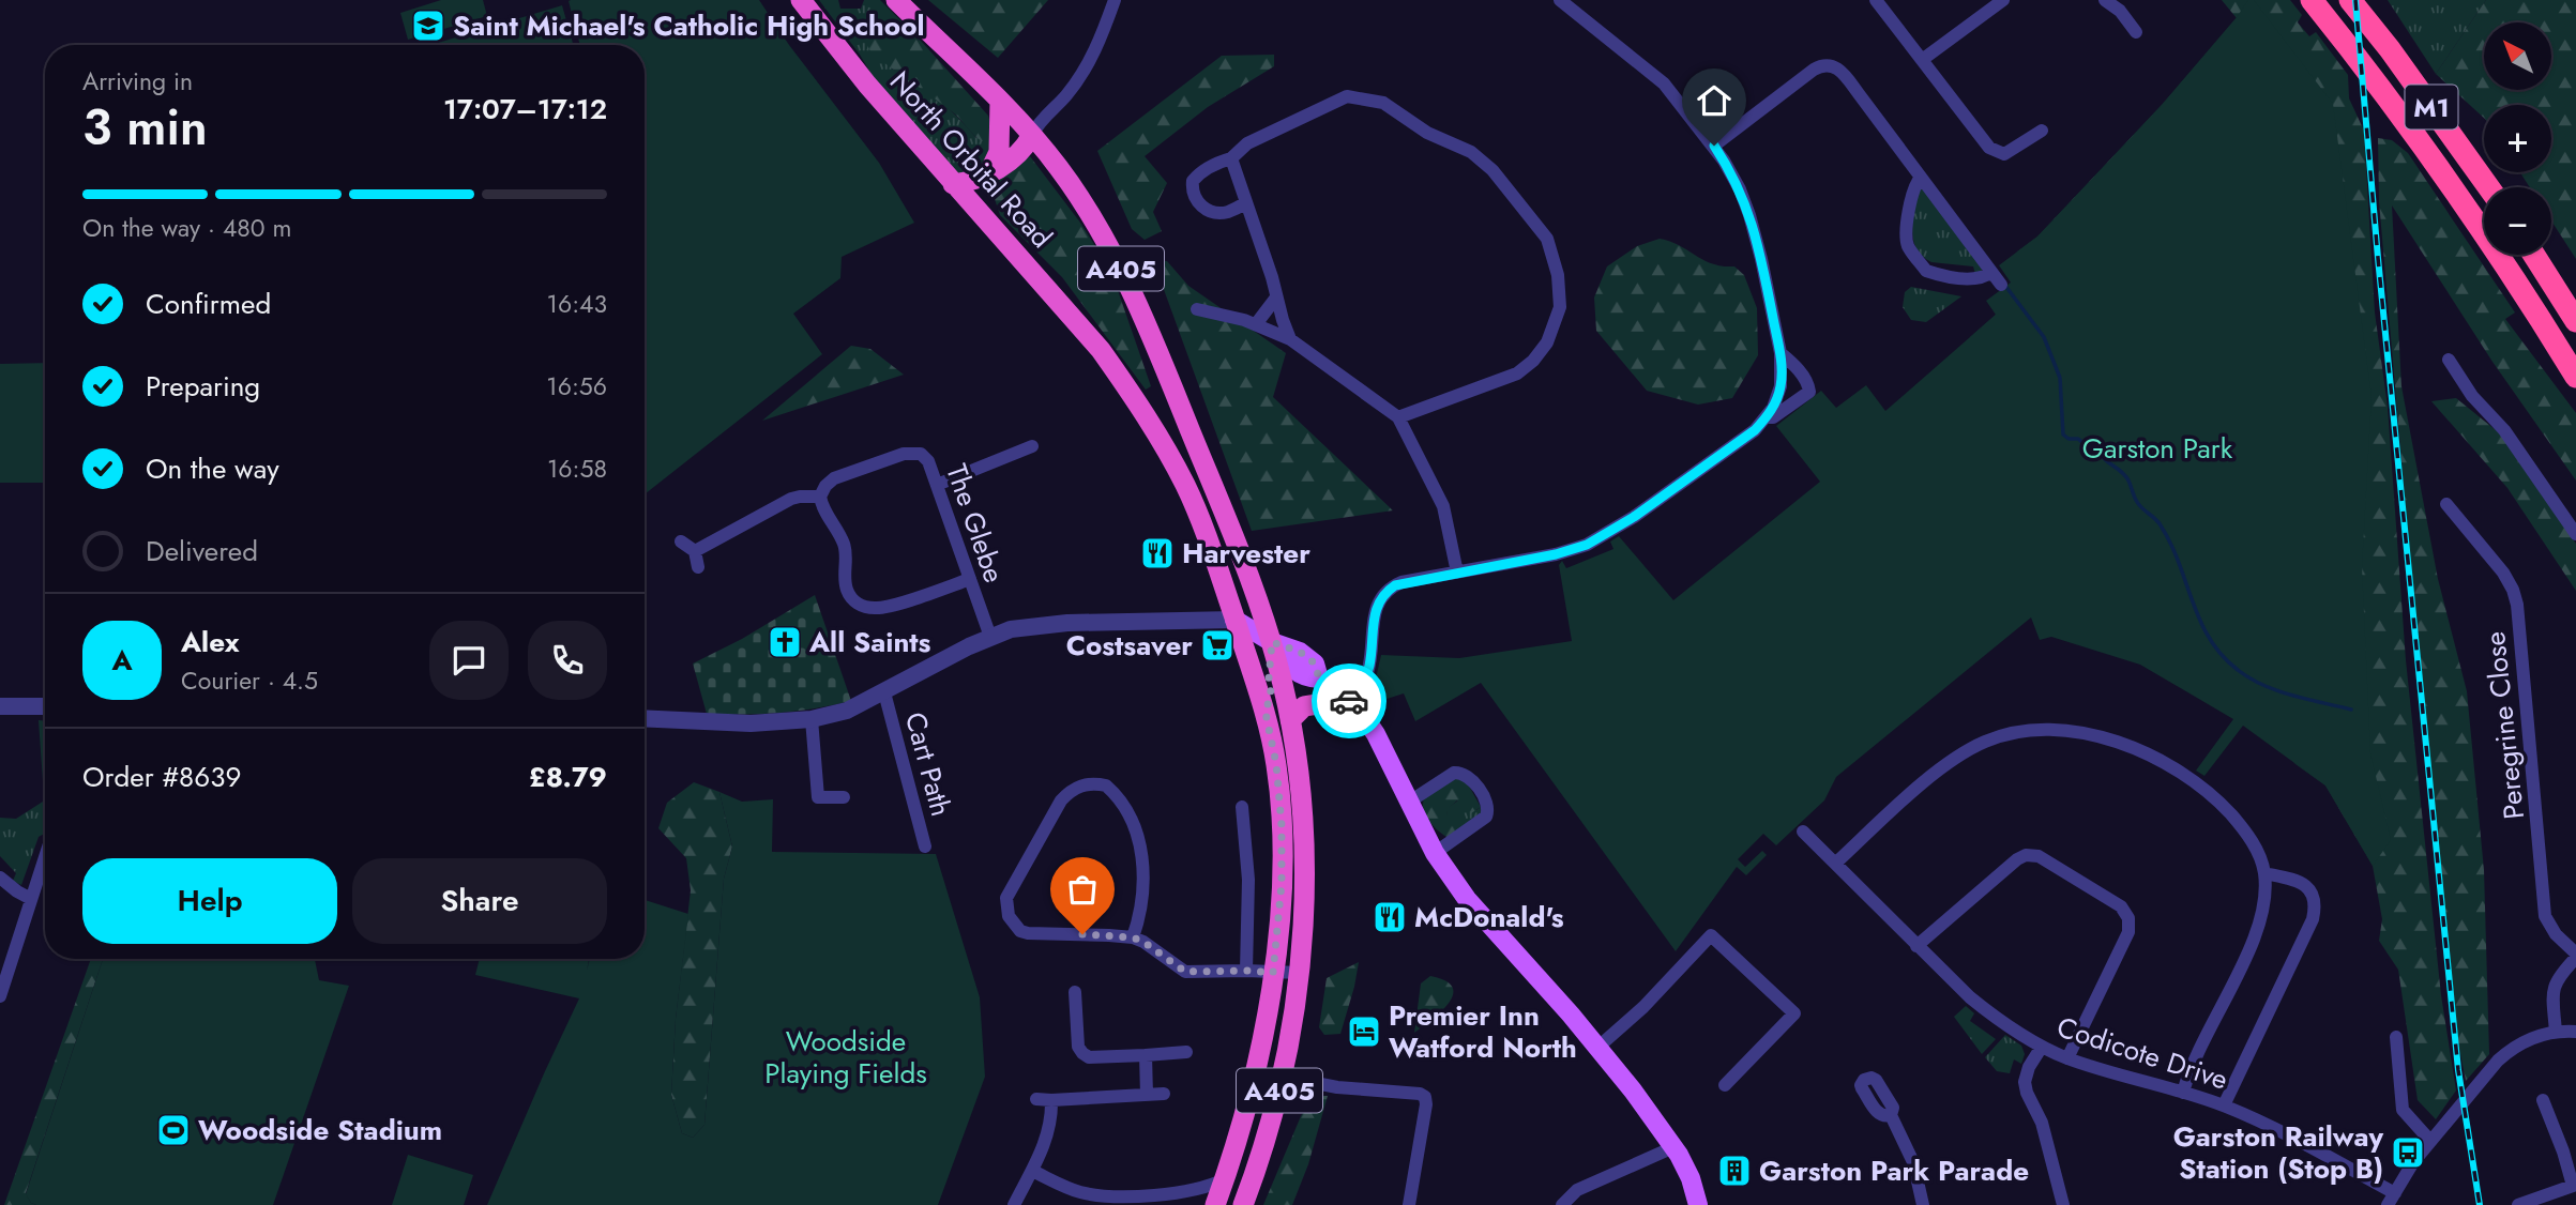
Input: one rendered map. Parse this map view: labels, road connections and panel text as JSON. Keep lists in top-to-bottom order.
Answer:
{
  "streets": {
    "highway": ["M1", "North Orbital Road", "A405"],
    "street": [
      "The Glebe",
      "Peregrine Close",
      "Cart Path",
      "Codicote Drive"
    ]
  },
  "parks": ["Garston Park", "Woodside Playing Fields"],
  "places": {
    "school or university": ["Saint Michael's Catholic High School"],
    "restaurant": ["Harvester", "McDonald's"],
    "church": ["All Saints"],
    "supermarket": ["Costsaver"],
    "hotel": ["Premier Inn Watford North"],
    "sports": ["Woodside Stadium"],
    "bus stop": ["Garston Railway Station (Stop B)"],
    "building": ["Garston Park Parade"]
  },
  "north": "top left",
  "page": {
    "map_buttons": ["+", "−"],
    "heading": ["3 min", "Arriving in", "17:07–17:12"],
    "panel": [
      "Alex",
      "Courier · 4.5",
      "Order #8639",
      "£8.79"
    ],
    "bar": "On the way · 480 m",
    "list": [
      ["Confirmed", "16:43"],
      ["Preparing", "16:56"],
      ["On the way", "16:58"],
      "Delivered"
    ],
    "round": "A",
    "buttons": ["Help", "Share"]
  }
}
